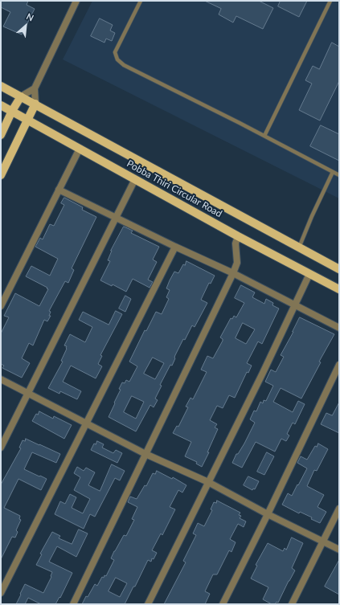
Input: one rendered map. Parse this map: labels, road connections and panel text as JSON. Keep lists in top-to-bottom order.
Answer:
{
  "streets": {
    "main road": ["Pobba Thiri Circular Road"]
  },
  "north": "top right"
}
